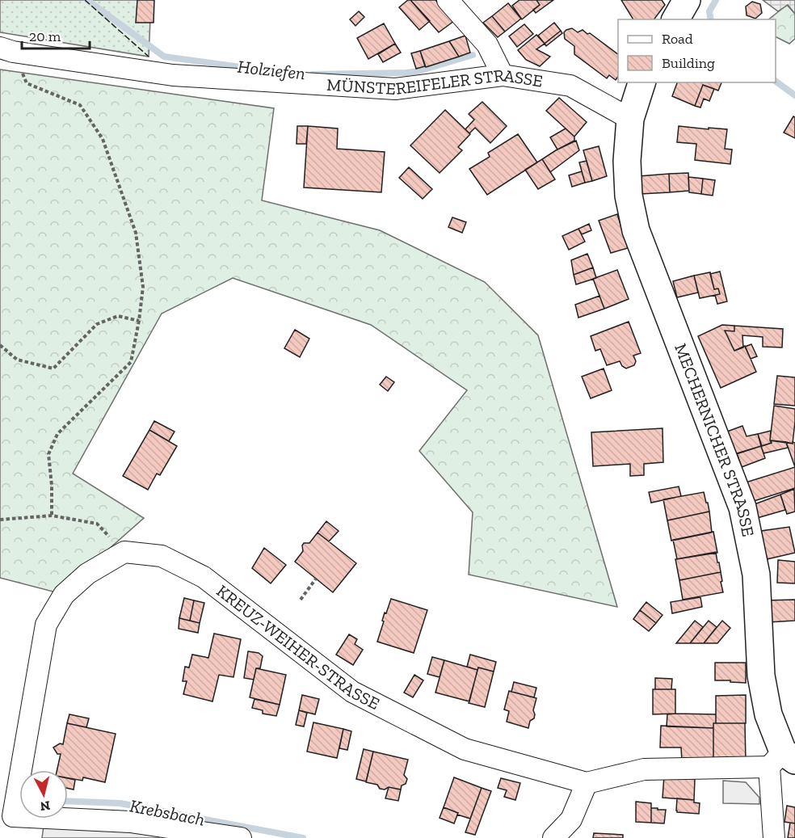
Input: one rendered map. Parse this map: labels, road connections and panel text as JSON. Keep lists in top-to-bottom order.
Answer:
{
  "streets": {
    "main road": ["MECHERNICHER STRASSE"],
    "street": ["MÜNSTEREIFELER STRASSE", "KREUZ-WEIHER-STRASSE"]
  },
  "crossings": [
    ["MÜNSTEREIFELER STRASSE", "MECHERNICHER STRASSE"],
    ["MECHERNICHER STRASSE", "KREUZ-WEIHER-STRASSE"]
  ],
  "water": ["Holziefen", "Krebsbach"],
  "legend": ["Road", "Building"],
  "scale_bar": "20 m",
  "north": "bottom"
}
